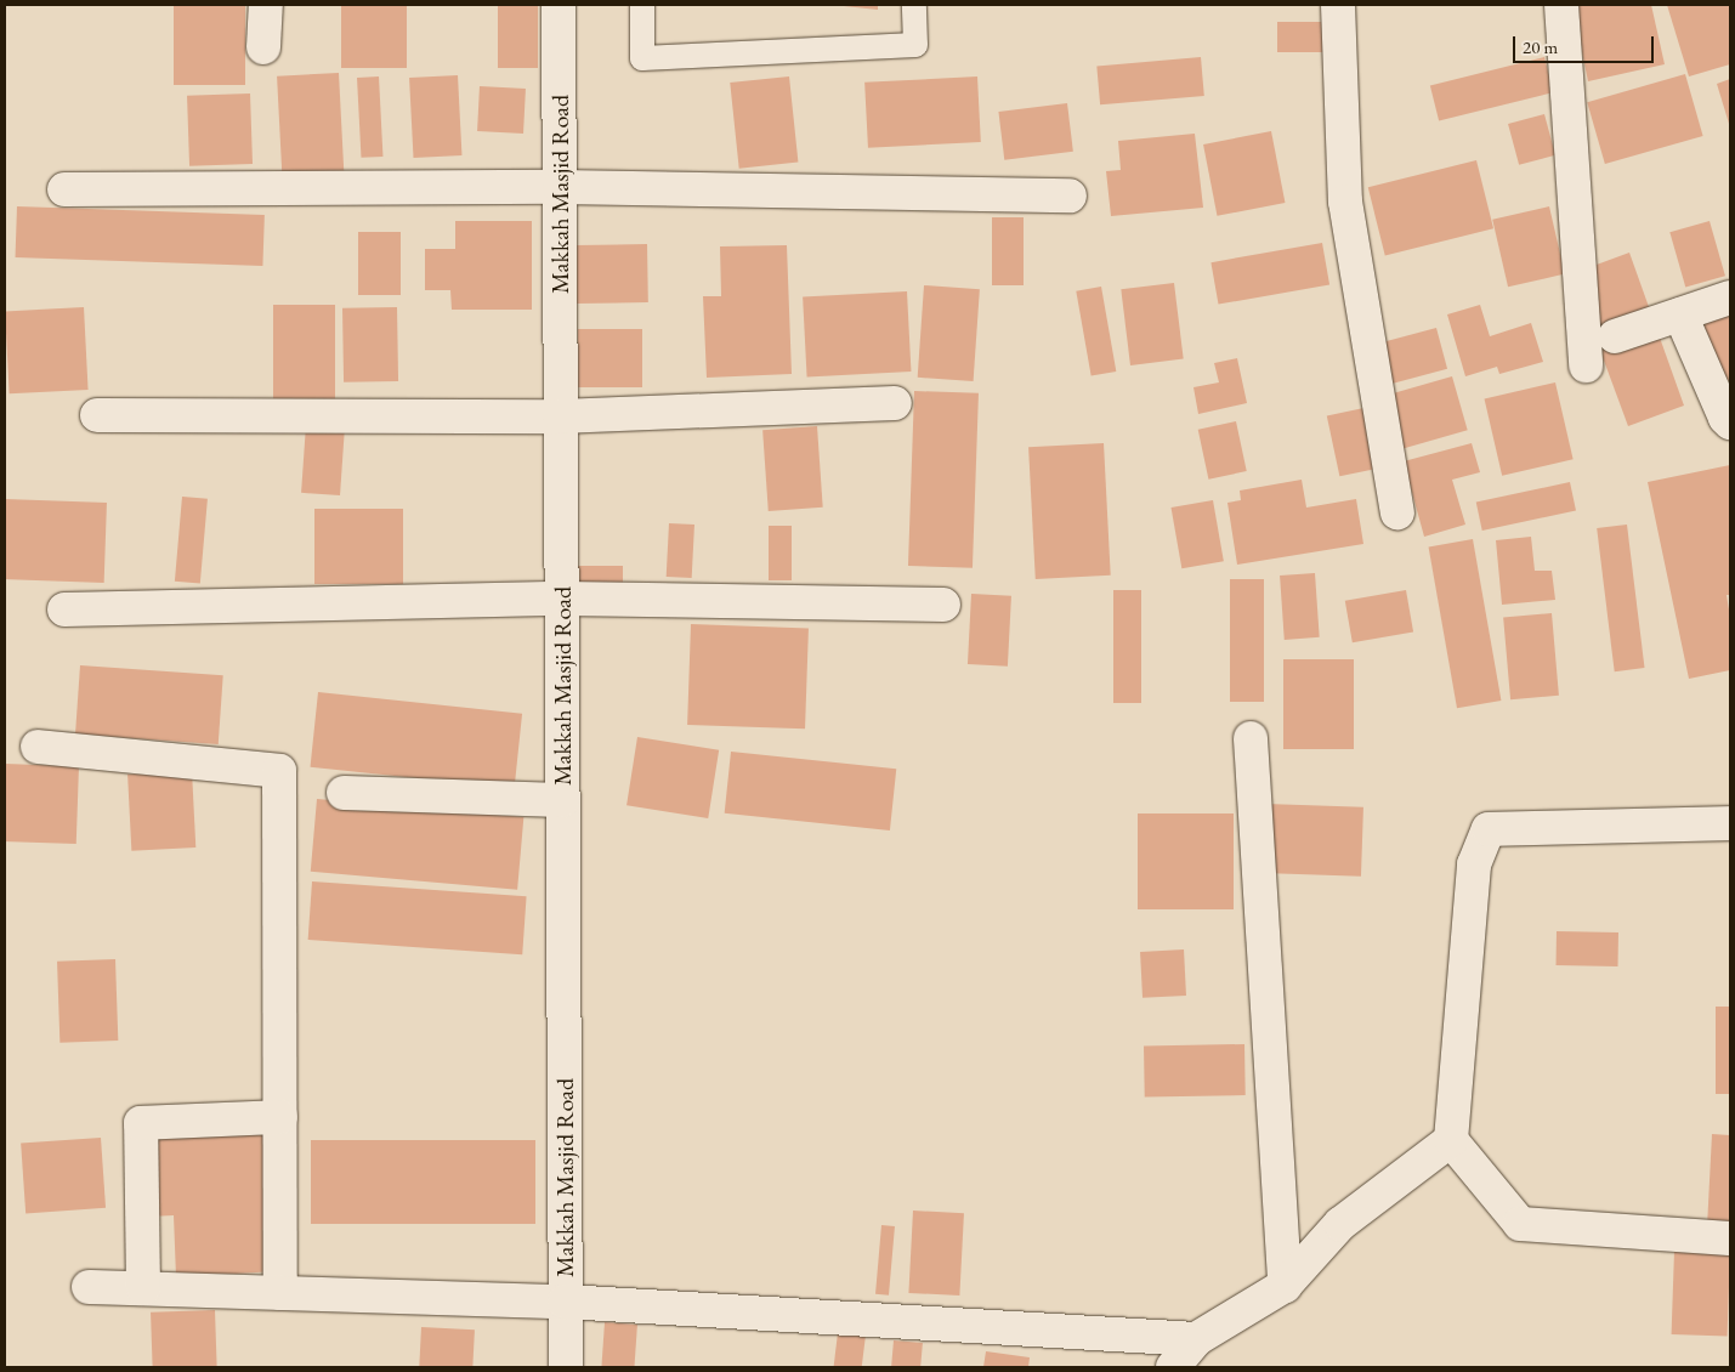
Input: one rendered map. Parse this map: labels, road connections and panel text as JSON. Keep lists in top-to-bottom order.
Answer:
{
  "streets": {
    "street": ["Makkah Masjid Road"]
  },
  "scale_bar": "20 m"
}
